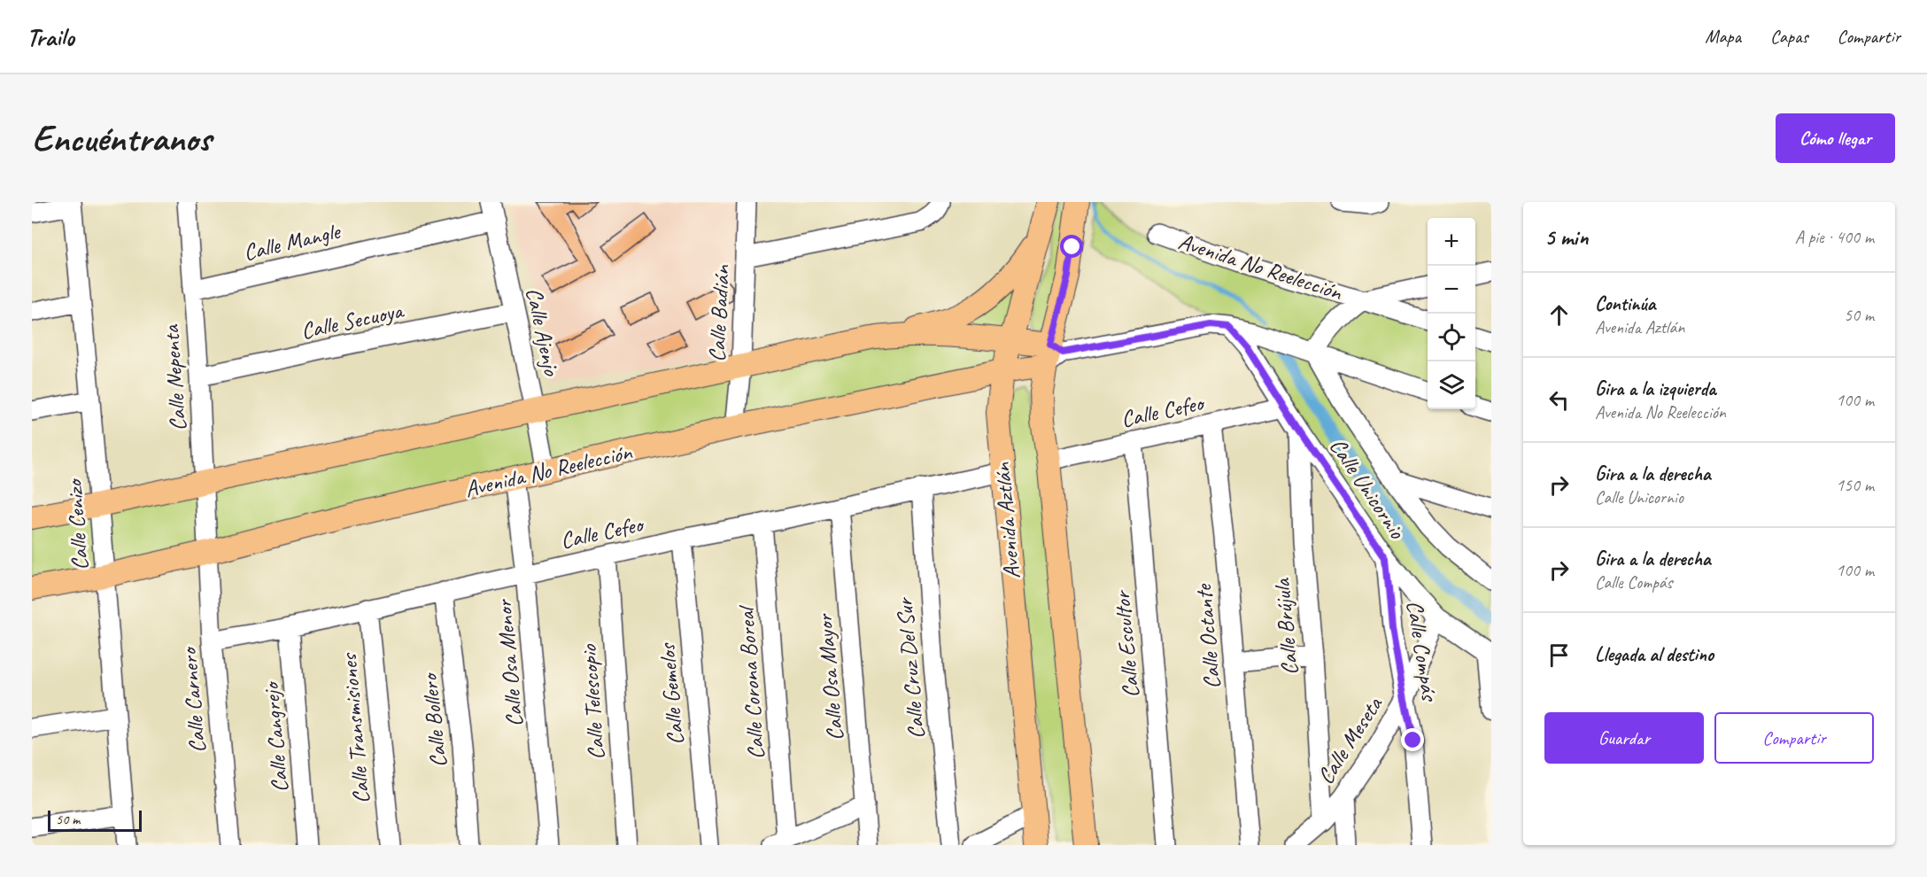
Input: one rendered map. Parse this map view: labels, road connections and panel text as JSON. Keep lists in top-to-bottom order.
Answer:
{
  "streets": {
    "main road": ["Avenida No Reelección", "Avenida Aztlán"],
    "street": [
      "Calle Mangle",
      "Calle Badián",
      "Calle Secuoya",
      "Calle Ajenjo",
      "Calle Nepenta",
      "Calle Cefeo",
      "Calle Unicornio",
      "Calle Cenizo",
      "Calle Brújula",
      "Calle Octante",
      "Calle Escultor",
      "Calle Compás",
      "Calle Osa Menor",
      "Calle Cruz Del Sur",
      "Calle Osa Mayor",
      "Calle Corona Boreal",
      "Calle Gemelos",
      "Calle Carnero",
      "Calle Telescopio",
      "Calle Bollero",
      "Calle Transmisiones",
      "Calle Cangrejo",
      "Calle Meseta"
    ]
  },
  "crossings": [
    ["Calle Mangle", "Calle Ajenjo"],
    ["Calle Mangle", "Calle Nepenta"],
    ["Avenida No Reelección", "Calle Badián"],
    ["Avenida No Reelección", "Calle Ajenjo"],
    ["Avenida No Reelección", "Calle Nepenta"],
    ["Avenida No Reelección", "Calle Unicornio"],
    ["Avenida No Reelección", "Avenida Aztlán"],
    ["Avenida No Reelección", "Calle Cenizo"],
    ["Avenida No Reelección", "Calle Osa Menor"],
    ["Avenida No Reelección", "Calle Carnero"],
    ["Calle Secuoya", "Calle Ajenjo"],
    ["Calle Secuoya", "Calle Nepenta"],
    ["Calle Nepenta", "Calle Carnero"],
    ["Calle Cefeo", "Calle Unicornio"],
    ["Calle Cefeo", "Avenida Aztlán"],
    ["Calle Cefeo", "Calle Octante"],
    ["Calle Cefeo", "Calle Escultor"],
    ["Calle Cefeo", "Calle Osa Menor"],
    ["Calle Cefeo", "Calle Cruz Del Sur"],
    ["Calle Cefeo", "Calle Osa Mayor"],
    ["Calle Cefeo", "Calle Corona Boreal"],
    ["Calle Cefeo", "Calle Gemelos"],
    ["Calle Cefeo", "Calle Carnero"],
    ["Calle Cefeo", "Calle Telescopio"],
    ["Calle Cefeo", "Calle Bollero"],
    ["Calle Cefeo", "Calle Transmisiones"],
    ["Calle Cefeo", "Calle Cangrejo"],
    ["Calle Unicornio", "Calle Brújula"],
    ["Calle Unicornio", "Calle Compás"],
    ["Calle Unicornio", "Calle Meseta"],
    ["Calle Brújula", "Calle Meseta"],
    ["Calle Compás", "Calle Meseta"]
  ],
  "scale_bar": "50 m",
  "page": {
    "header": "Trailo",
    "nav": ["Mapa", "Capas", "Compartir"],
    "buttons": [
      "Cómo llegar",
      ["Guardar", "Compartir"]
    ],
    "title": "Encuéntranos",
    "heading": ["5 min", "A pie · 400 m"],
    "map_buttons": ["+", "−"],
    "list": [
      ["Continúa", "Avenida Aztlán", "50 m"],
      ["Gira a la izquierda", "Avenida No Reelección", "100 m"],
      ["Gira a la derecha", "Calle Unicornio", "150 m"],
      ["Gira a la derecha", "Calle Compás", "100 m"],
      "Llegada al destino"
    ],
    "scale": "50 m"
  }
}
